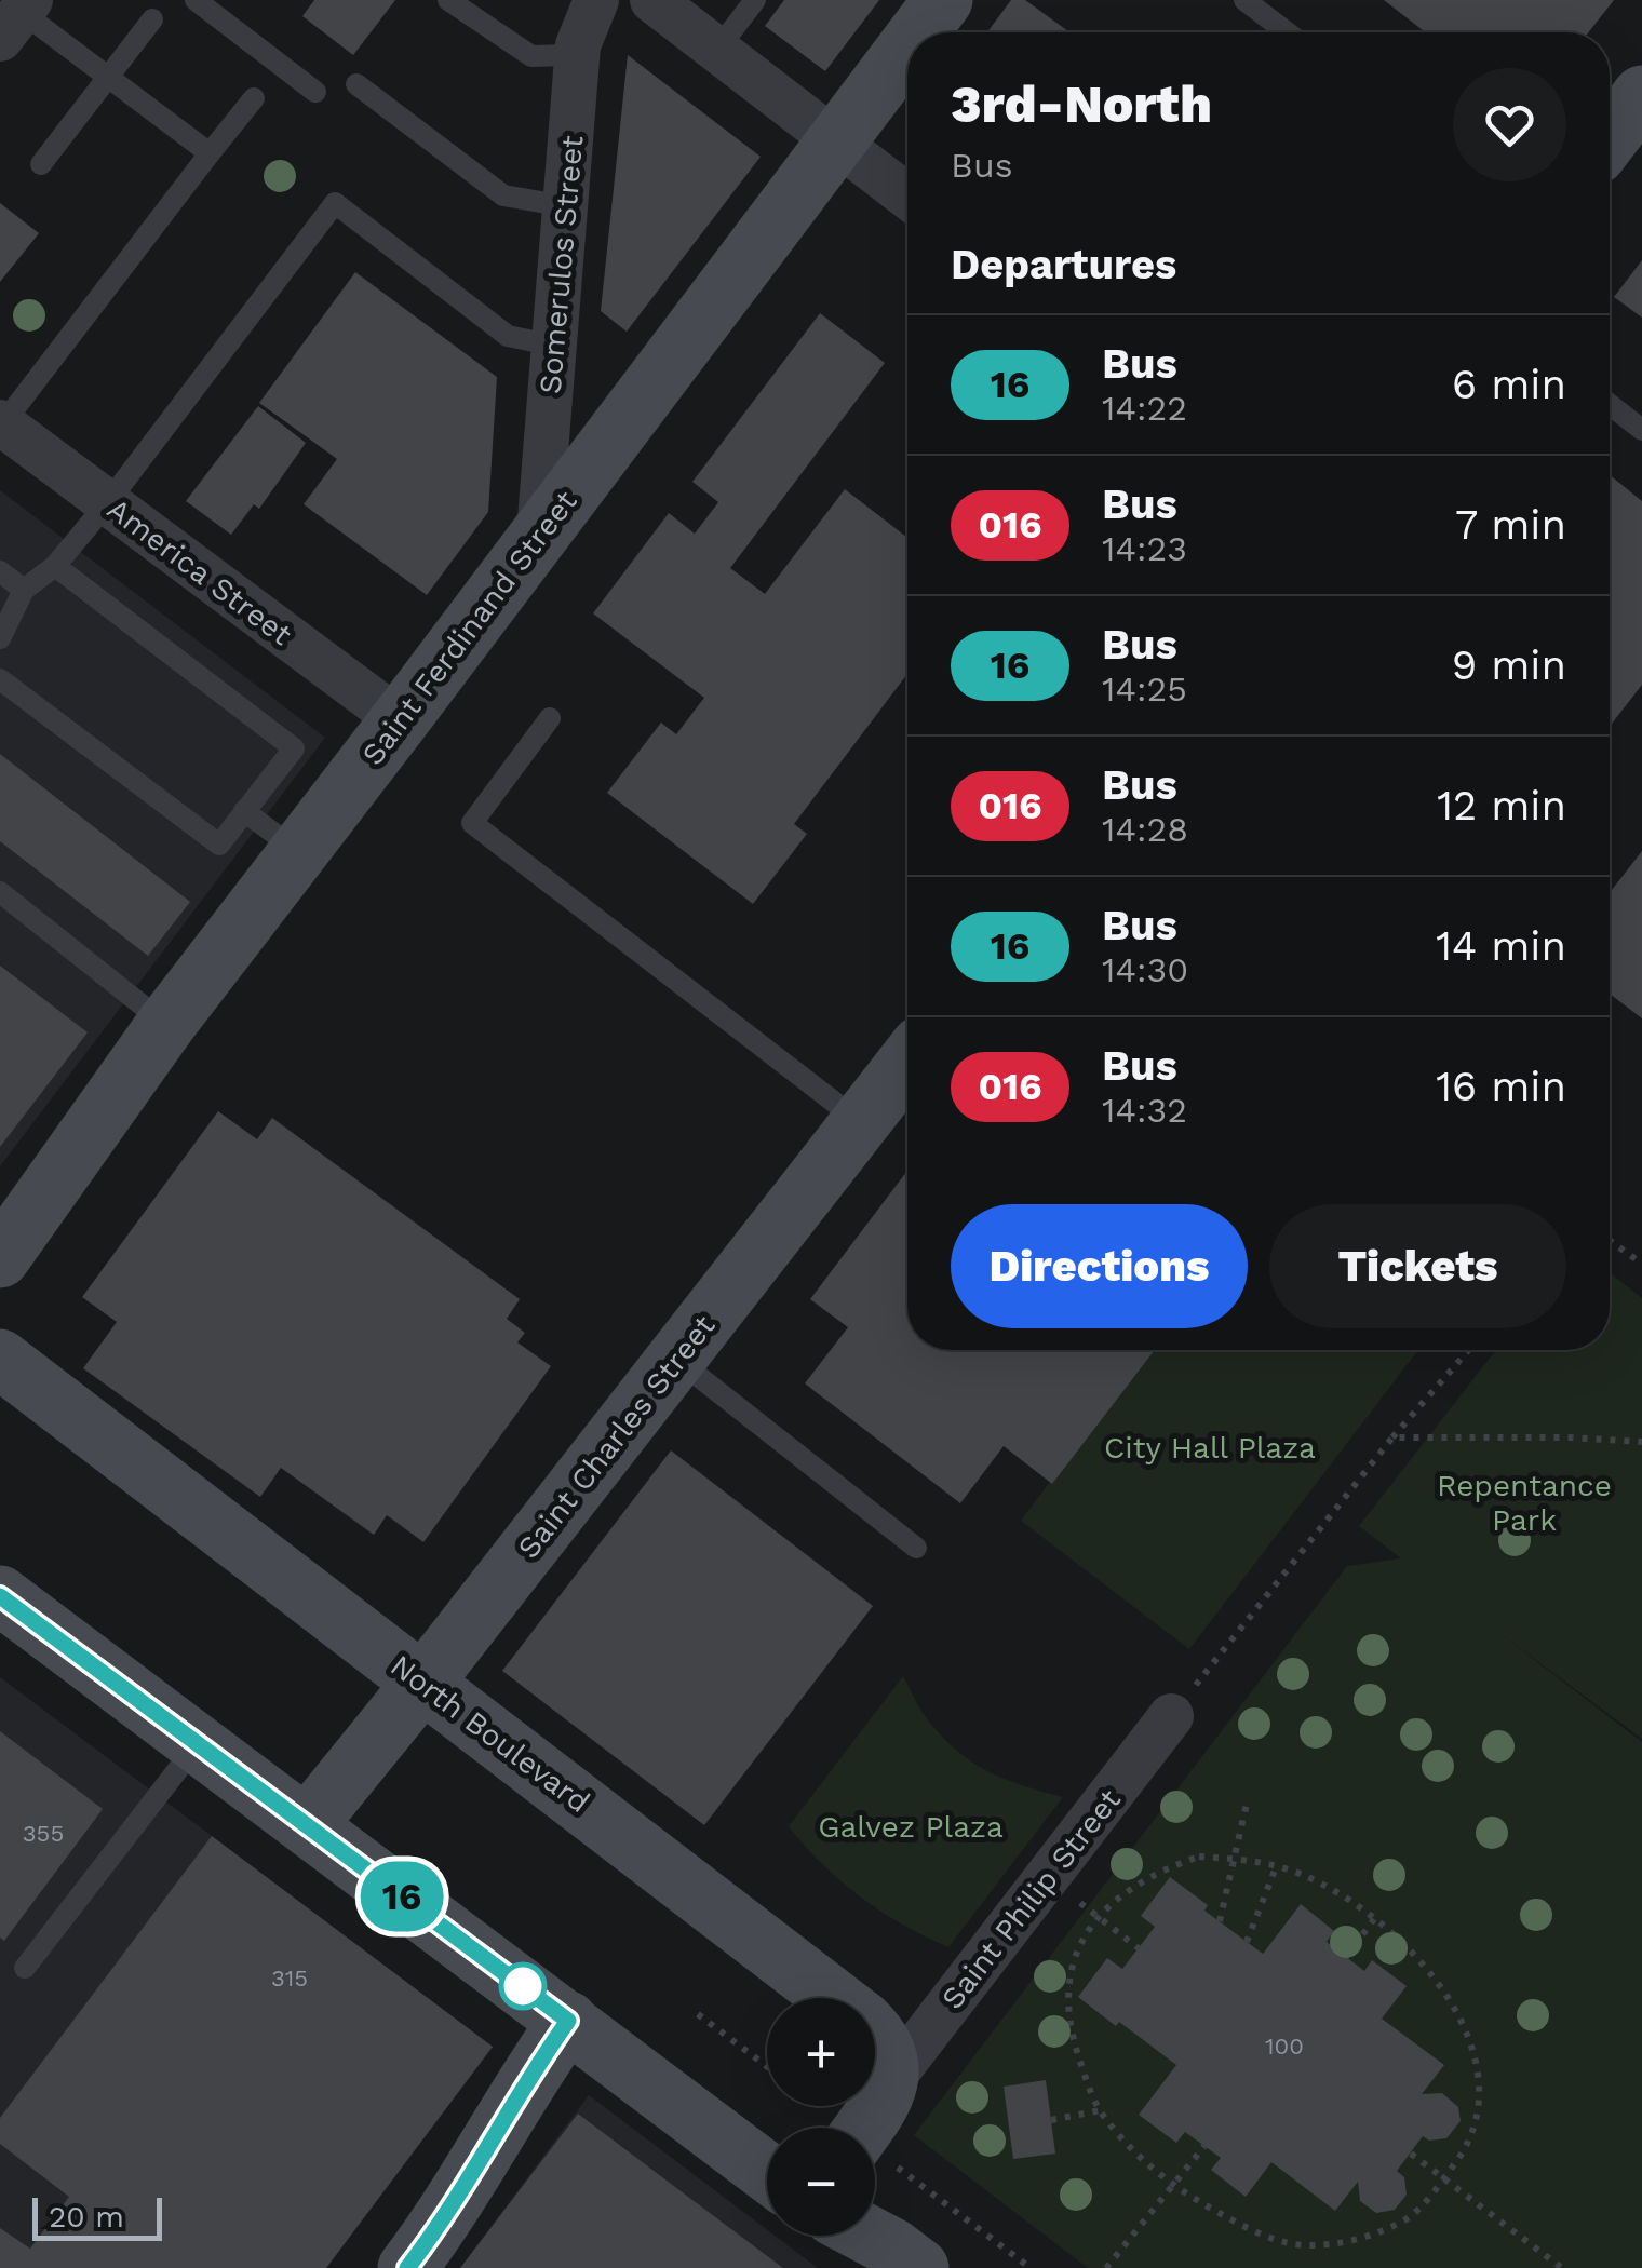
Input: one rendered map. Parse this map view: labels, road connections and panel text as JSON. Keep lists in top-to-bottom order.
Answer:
{
  "streets": {
    "street": [
      "Somerulos Street",
      "America Street",
      "Saint Ferdinand Street",
      "Saint Charles Street",
      "North Boulevard",
      "Saint Philip Street"
    ]
  },
  "crossings": [
    ["Somerulos Street", "Saint Ferdinand Street"],
    ["America Street", "Saint Ferdinand Street"],
    ["Saint Charles Street", "North Boulevard"],
    ["North Boulevard", "Saint Philip Street"]
  ],
  "parks": ["City Hall Plaza", "Repentance Park", "Galvez Plaza"],
  "lines": ["bus line 16"],
  "house_numbers": ["355", "315", "100"],
  "scale_bar": "20 m",
  "page": {
    "on_map": "16",
    "heading": [
      ["3rd-North", "Bus"],
      "Departures"
    ],
    "list": [
      {
        "mark": "16",
        "name": "Bus",
        "note": "14:22",
        "value": "6 min"
      },
      {
        "mark": "016",
        "name": "Bus",
        "note": "14:23",
        "value": "7 min"
      },
      {
        "mark": "16",
        "name": "Bus",
        "note": "14:25",
        "value": "9 min"
      },
      {
        "mark": "016",
        "name": "Bus",
        "note": "14:28",
        "value": "12 min"
      },
      {
        "mark": "16",
        "name": "Bus",
        "note": "14:30",
        "value": "14 min"
      },
      {
        "mark": "016",
        "name": "Bus",
        "note": "14:32",
        "value": "16 min"
      }
    ],
    "buttons": ["Directions", "Tickets"],
    "map_buttons": ["+", "−"],
    "scale": "20 m"
  }
}
